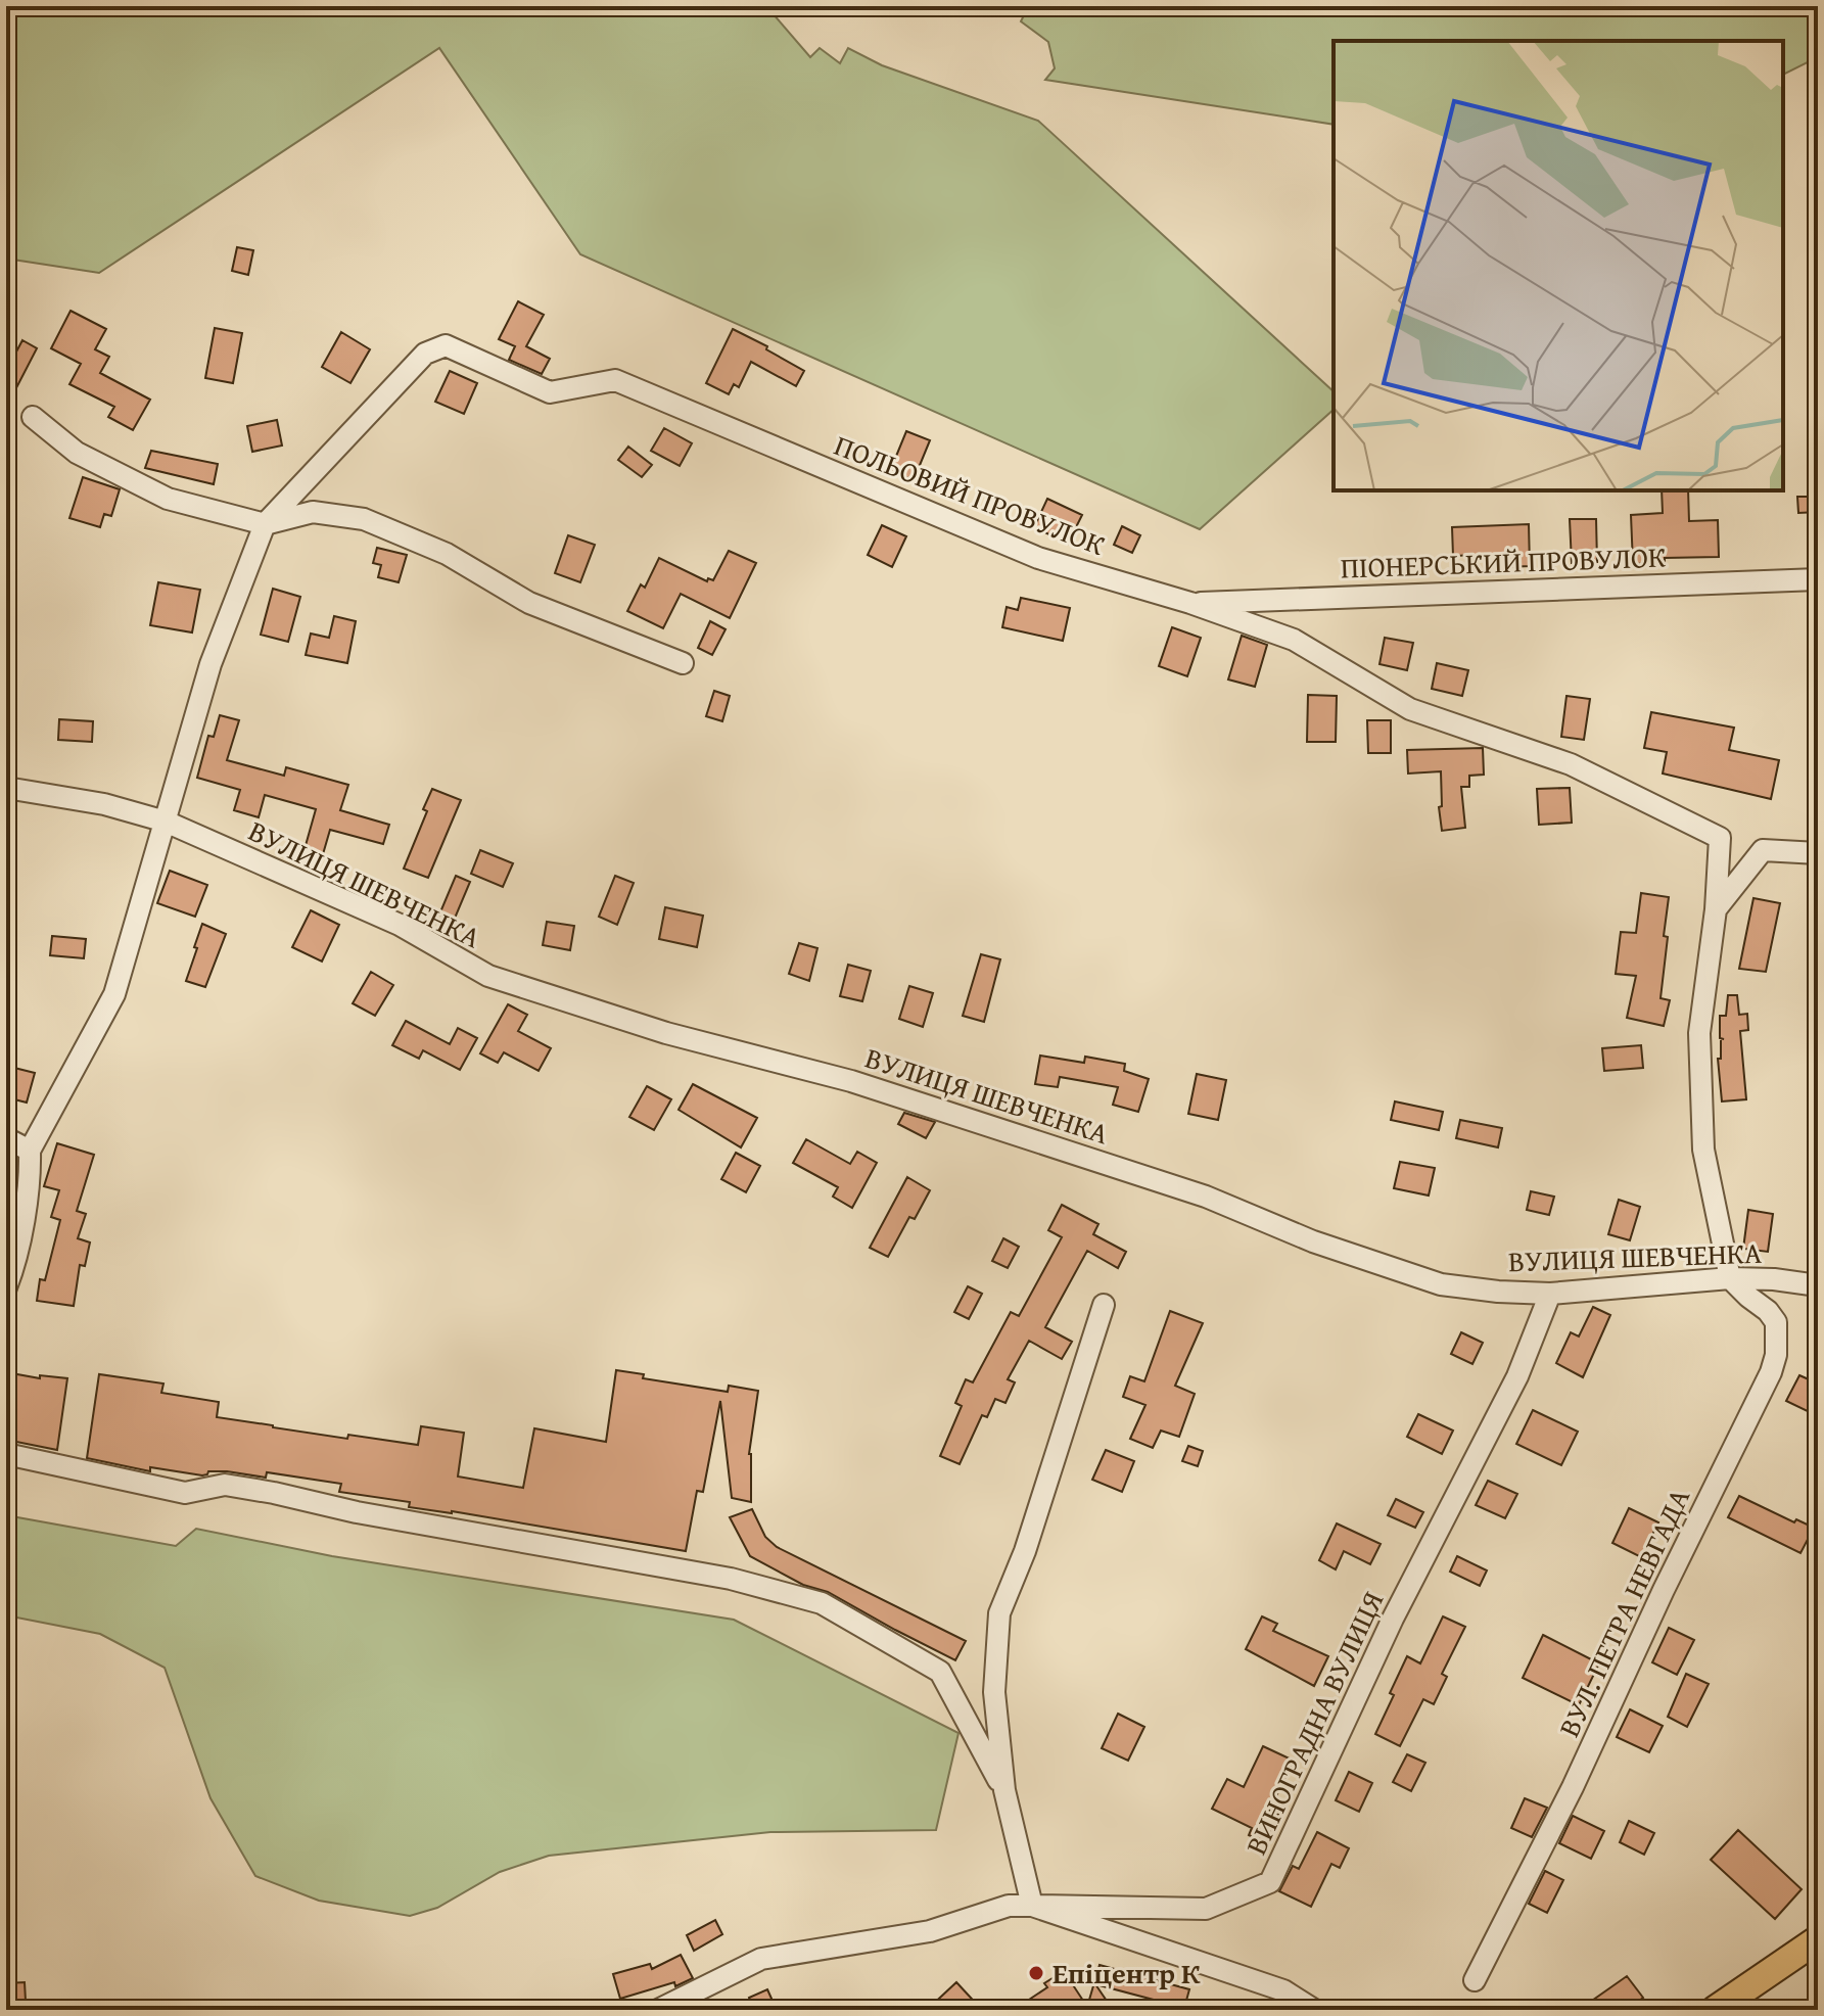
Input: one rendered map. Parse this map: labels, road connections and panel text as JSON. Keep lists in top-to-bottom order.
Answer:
{
  "streets": {
    "street": [
      "ПОЛЬОВИЙ ПРОВУЛОК",
      "ПІОНЕРСЬКИЙ ПРОВУЛОК",
      "ВУЛИЦЯ ШЕВЧЕНКА",
      "ВУЛ. ПЕТРА НЕВГАДА",
      "ВИНОГРАДНА ВУЛИЦЯ"
    ]
  },
  "crossings": [
    ["ПОЛЬОВИЙ ПРОВУЛОК", "ПІОНЕРСЬКИЙ ПРОВУЛОК"],
    ["ПОЛЬОВИЙ ПРОВУЛОК", "ВУЛИЦЯ ШЕВЧЕНКА"],
    ["ПОЛЬОВИЙ ПРОВУЛОК", "ВУЛ. ПЕТРА НЕВГАДА"],
    ["ВУЛИЦЯ ШЕВЧЕНКА", "ВУЛ. ПЕТРА НЕВГАДА"],
    ["ВУЛИЦЯ ШЕВЧЕНКА", "ВИНОГРАДНА ВУЛИЦЯ"]
  ],
  "places": ["Епіцентр К"]
}
